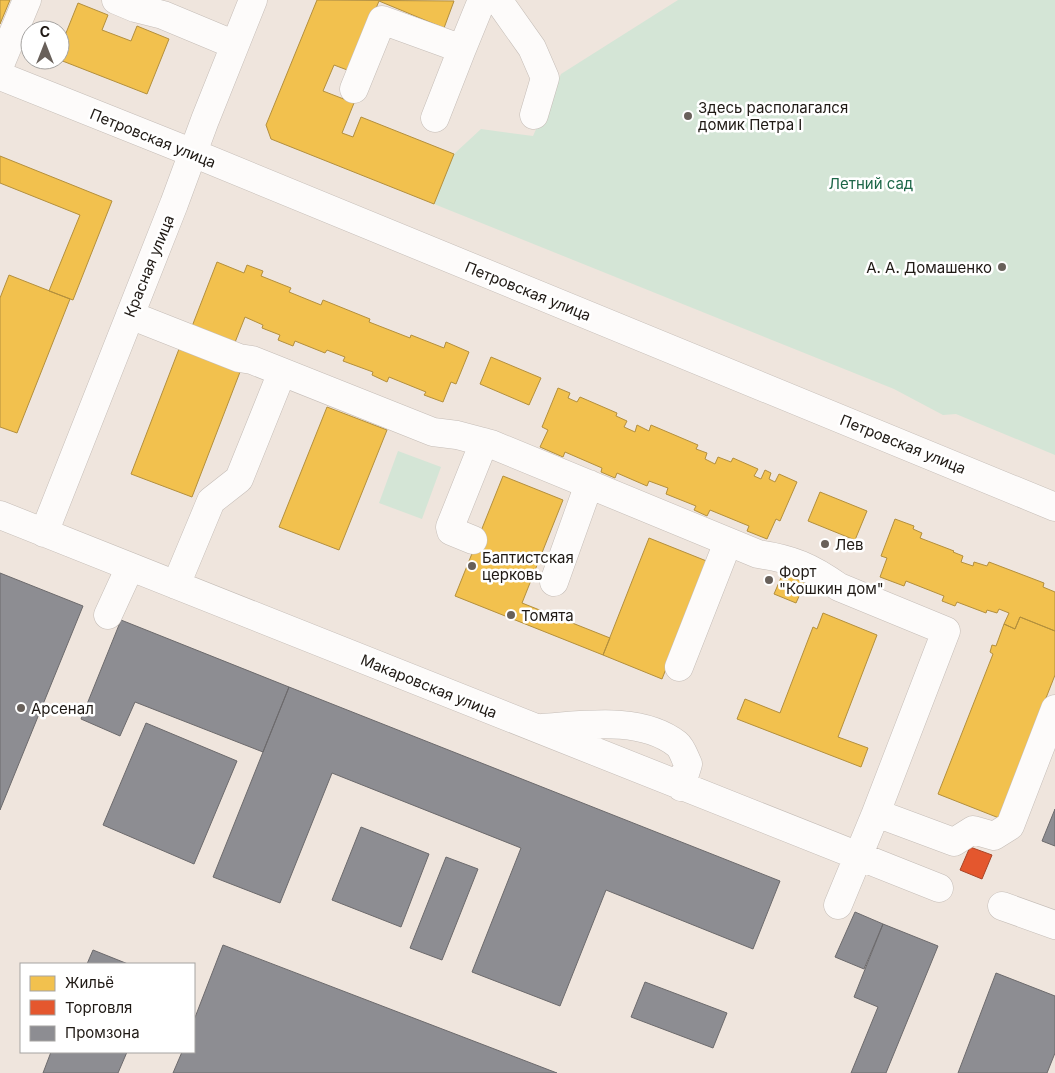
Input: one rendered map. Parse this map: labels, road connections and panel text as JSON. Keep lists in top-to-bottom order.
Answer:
{
  "streets": {
    "street": ["Петровская улица", "Красная улица", "Макаровская улица"]
  },
  "crossings": [
    ["Петровская улица", "Красная улица"],
    ["Красная улица", "Макаровская улица"]
  ],
  "parks": ["Летний сад"],
  "places": [
    "Здесь располагался домик Петра I",
    "А. А. Домашенко",
    "Лев",
    "Баптистская церковь",
    "Форт \"Кошкин дом\"",
    "Томята",
    "Арсенал"
  ],
  "legend": ["Жильё", "Торговля", "Промзона"],
  "north": "top"
}
